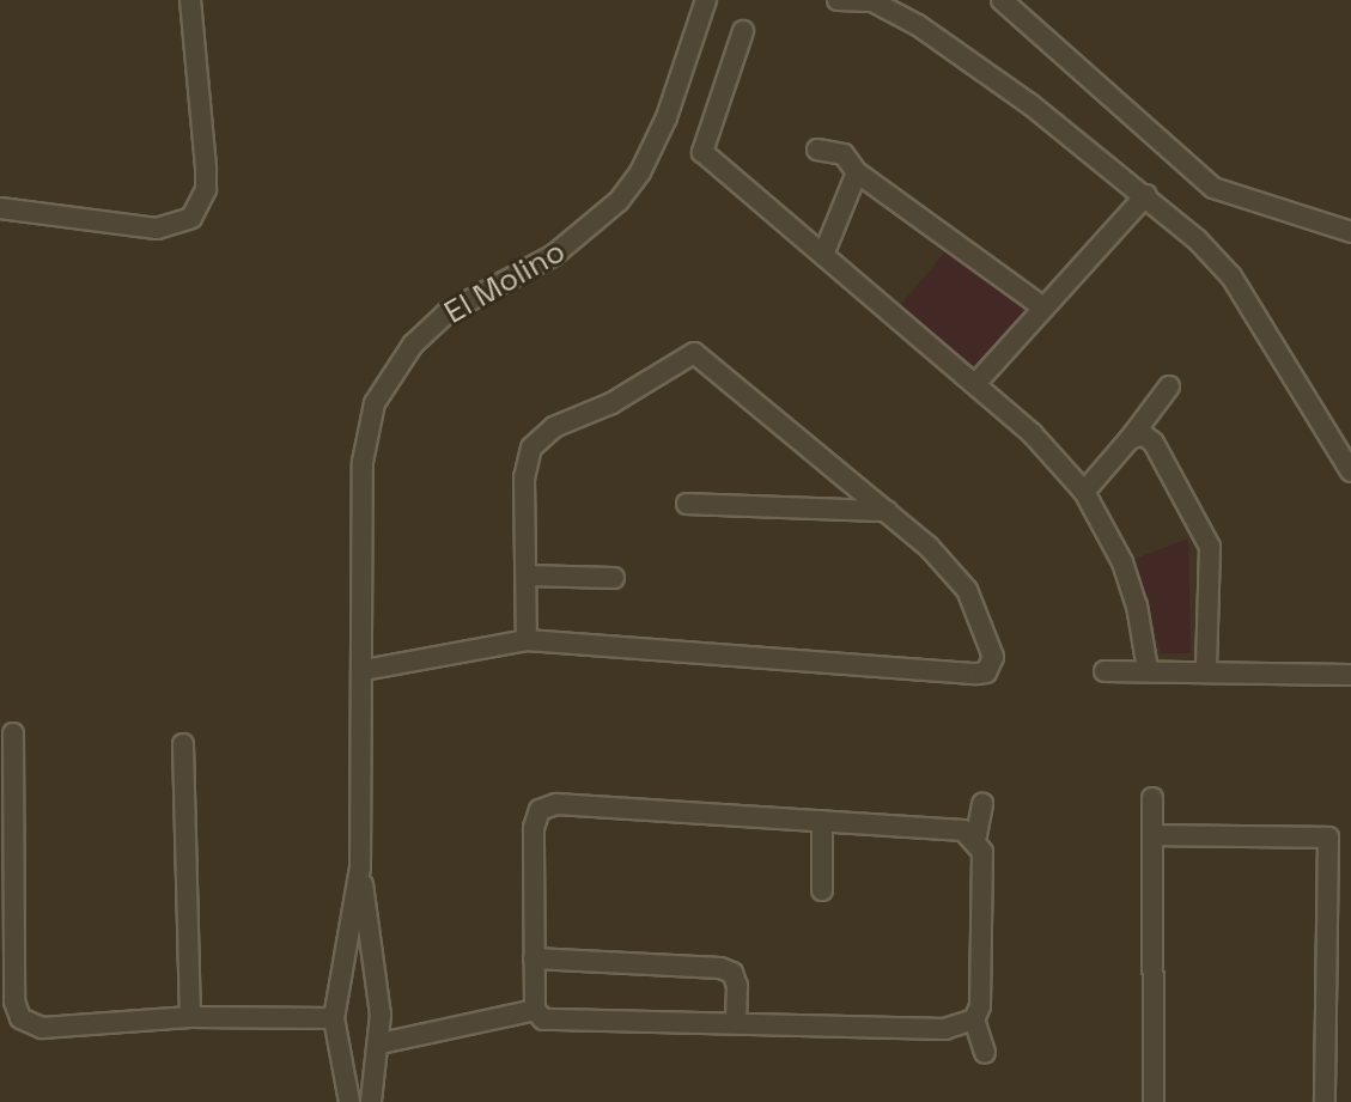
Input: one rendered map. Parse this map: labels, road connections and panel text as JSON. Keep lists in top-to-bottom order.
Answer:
{
  "streets": {
    "street": ["El Molino"]
  }
}
